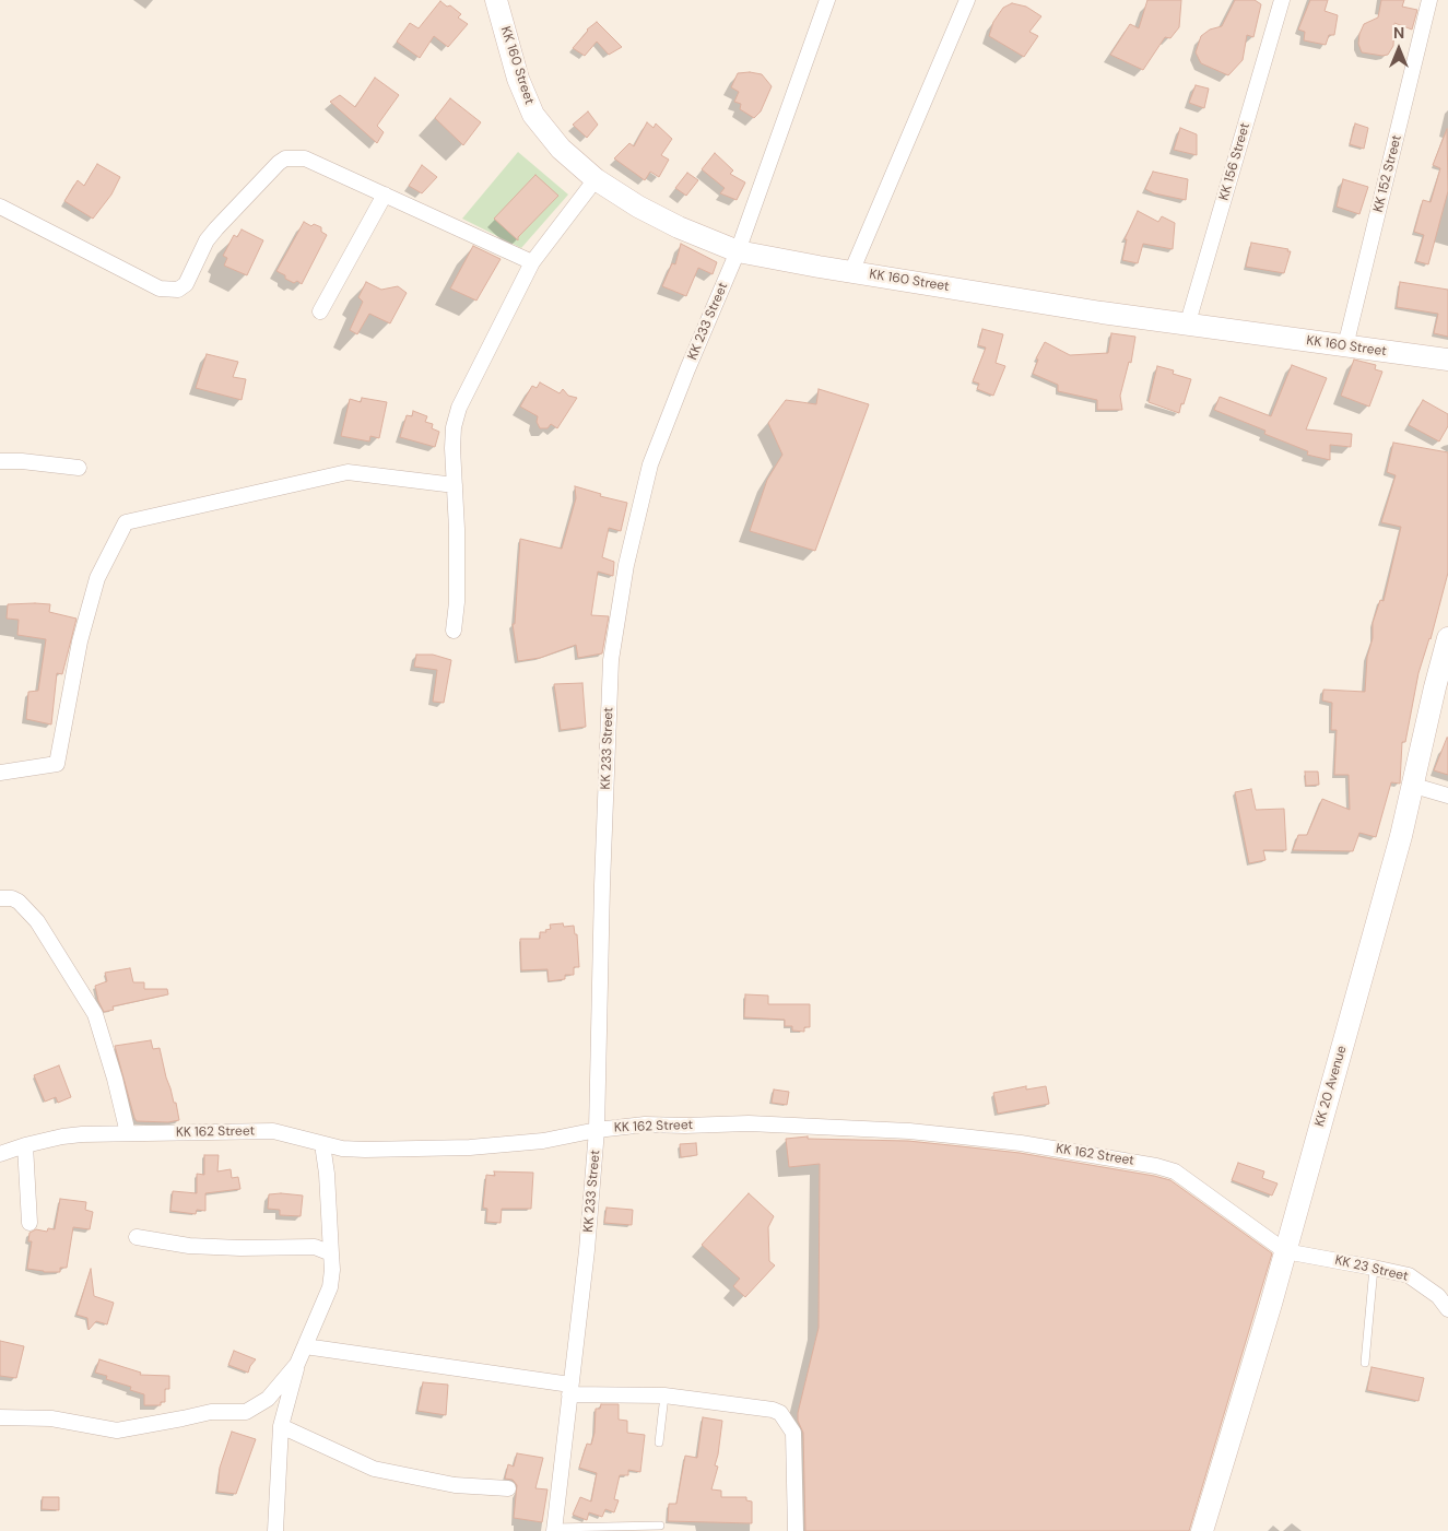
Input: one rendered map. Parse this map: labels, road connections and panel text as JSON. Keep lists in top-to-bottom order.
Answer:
{
  "streets": {
    "main road": ["KK 160 Street", "KK 20 Avenue"],
    "street": [
      "KK 156 Street",
      "KK 152 Street",
      "KK 233 Street",
      "KK 162 Street",
      "KK 23 Street"
    ]
  },
  "crossings": [
    ["KK 160 Street", "KK 156 Street"],
    ["KK 160 Street", "KK 152 Street"],
    ["KK 160 Street", "KK 233 Street"],
    ["KK 233 Street", "KK 162 Street"],
    ["KK 20 Avenue", "KK 162 Street"],
    ["KK 20 Avenue", "KK 23 Street"],
    ["KK 162 Street", "KK 23 Street"]
  ],
  "north": "top"
}
